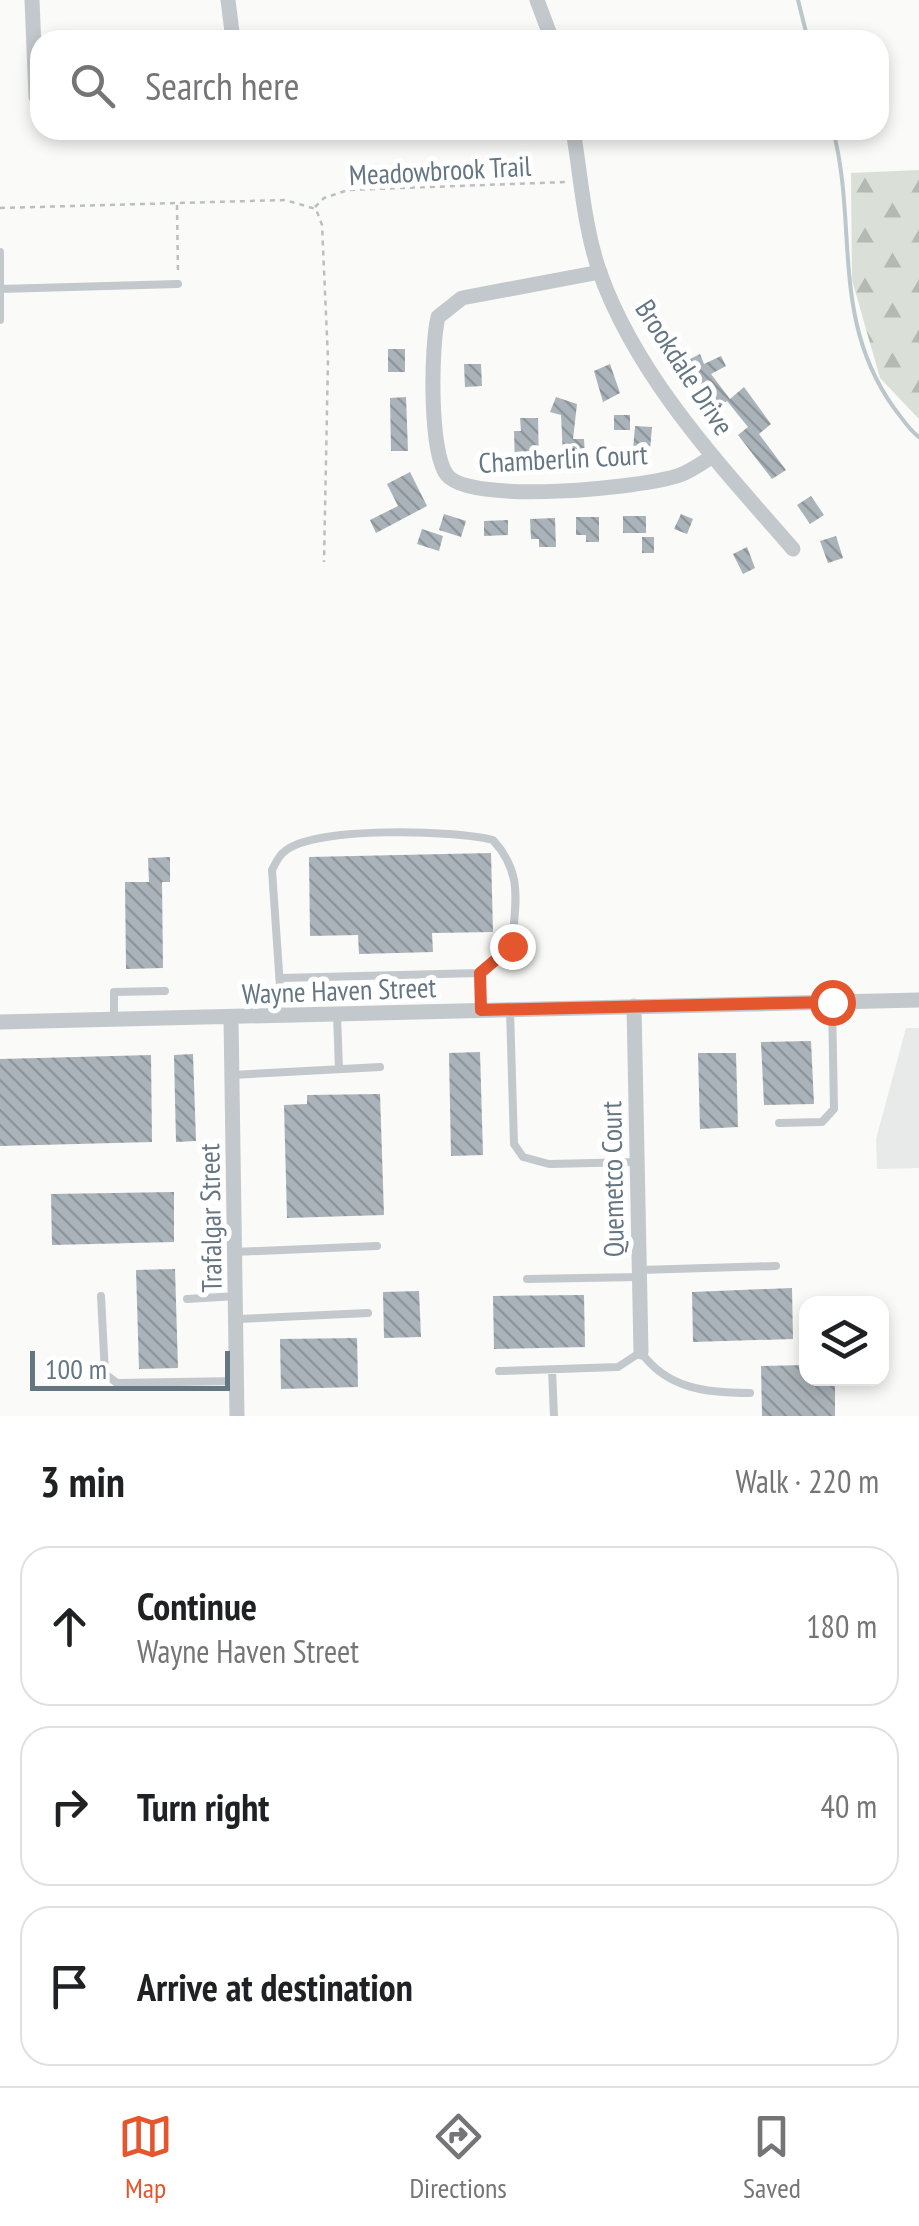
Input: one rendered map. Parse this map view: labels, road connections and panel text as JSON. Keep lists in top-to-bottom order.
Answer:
{
  "streets": {
    "street": [
      "Brookdale Drive",
      "Chamberlin Court",
      "Wayne Haven Street",
      "Quemetco Court",
      "Trafalgar Street"
    ],
    "path": ["Meadowbrook Trail"]
  },
  "crossings": [
    ["Brookdale Drive", "Chamberlin Court"],
    ["Wayne Haven Street", "Quemetco Court"],
    ["Wayne Haven Street", "Trafalgar Street"]
  ],
  "scale_bar": "100 m",
  "page": {
    "search": "Search here",
    "scale": "100 m",
    "heading": ["3 min", "Walk · 220 m"],
    "list": [
      ["Continue", "Wayne Haven Street", "180 m"],
      ["Turn right", "40 m"],
      "Arrive at destination"
    ],
    "nav": ["Map", "Directions", "Saved"]
  }
}
